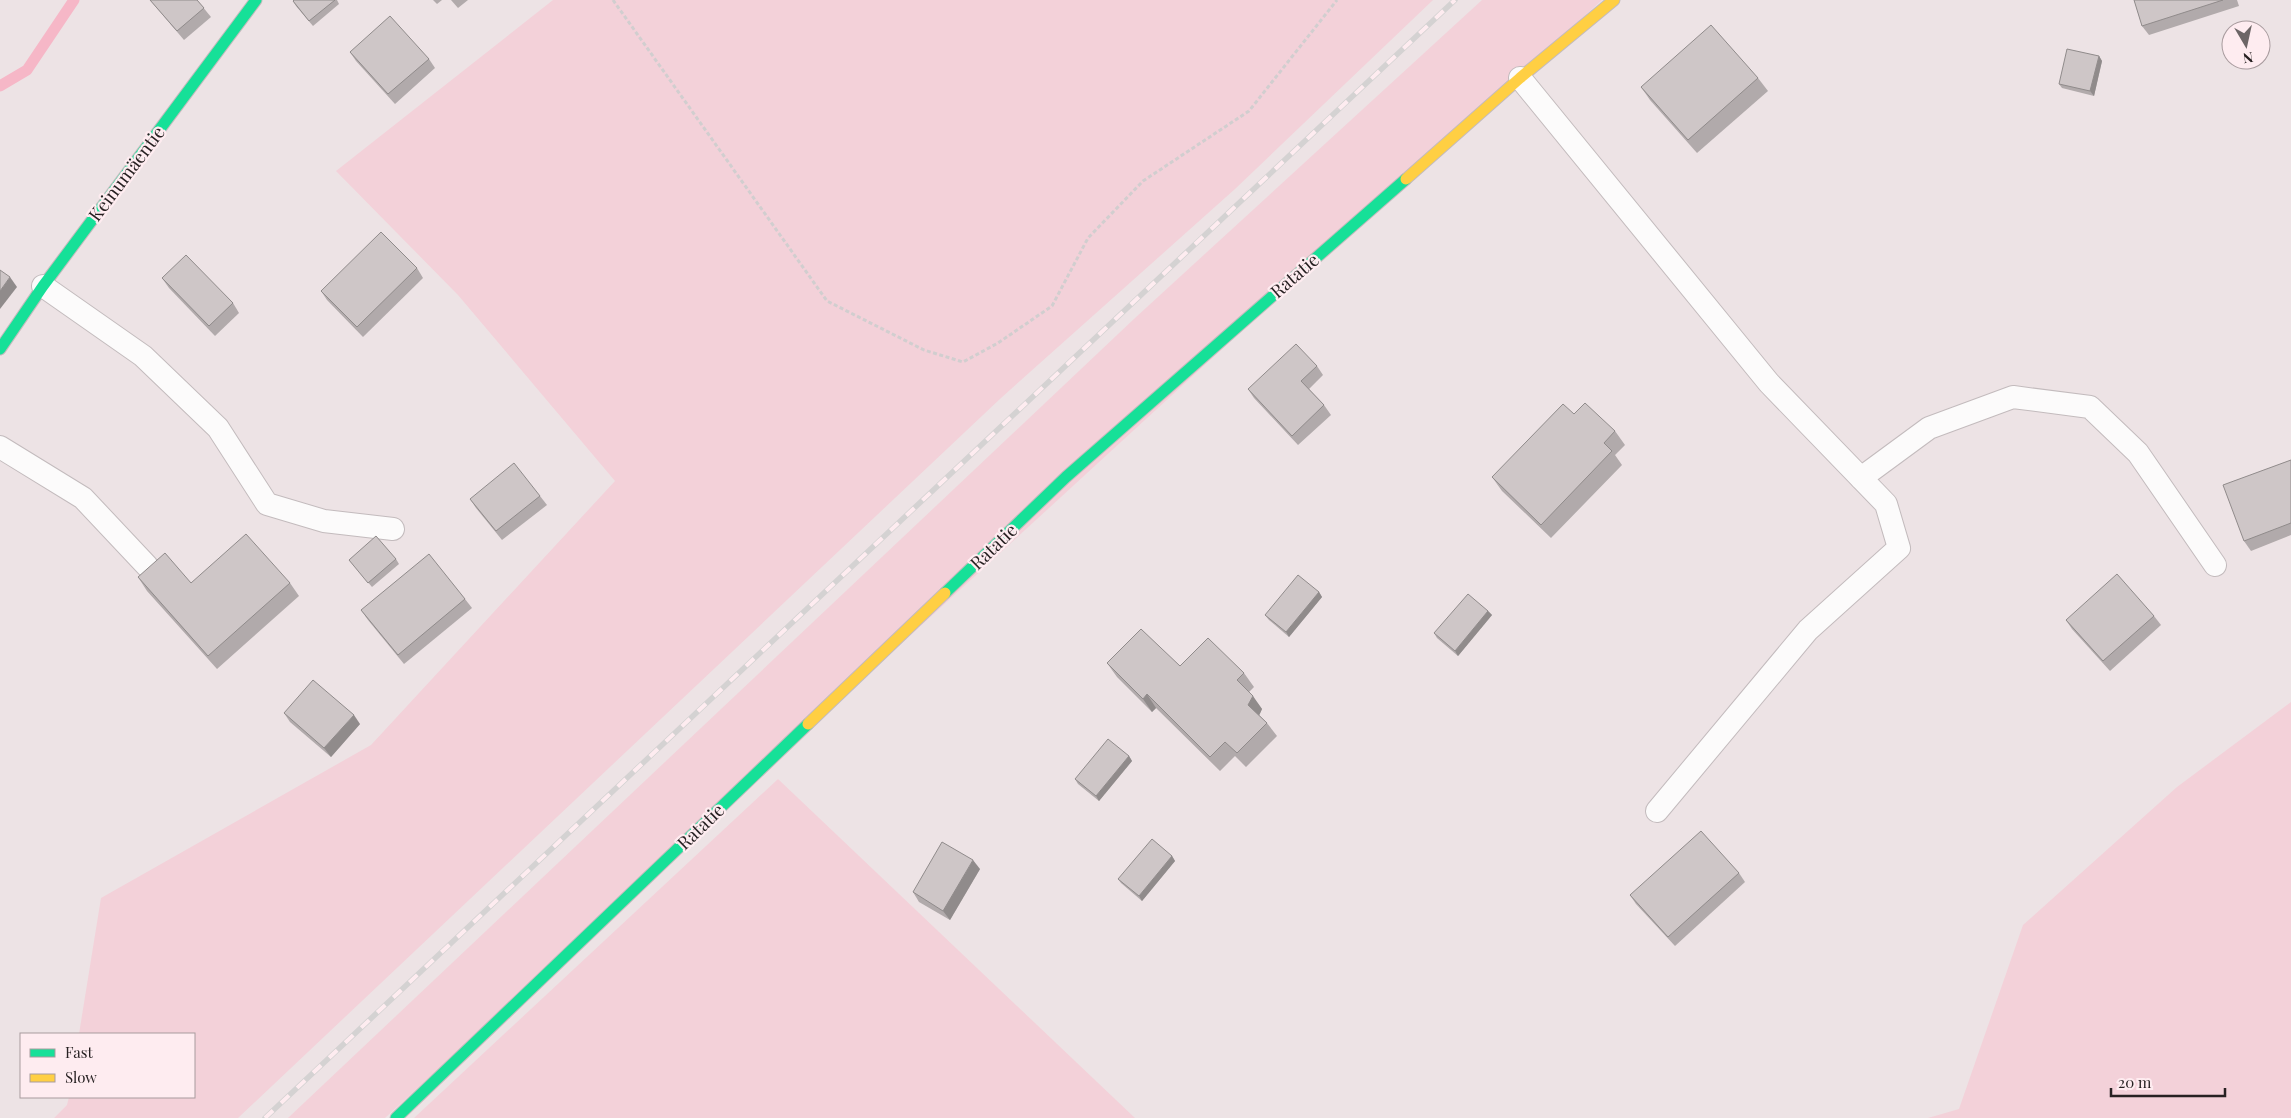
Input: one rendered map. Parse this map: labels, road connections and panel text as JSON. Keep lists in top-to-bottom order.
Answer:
{
  "streets": {
    "street": ["Keinumäentie", "Ratatie"]
  },
  "legend": ["Fast", "Slow"],
  "scale_bar": "20 m",
  "north": "bottom"
}
